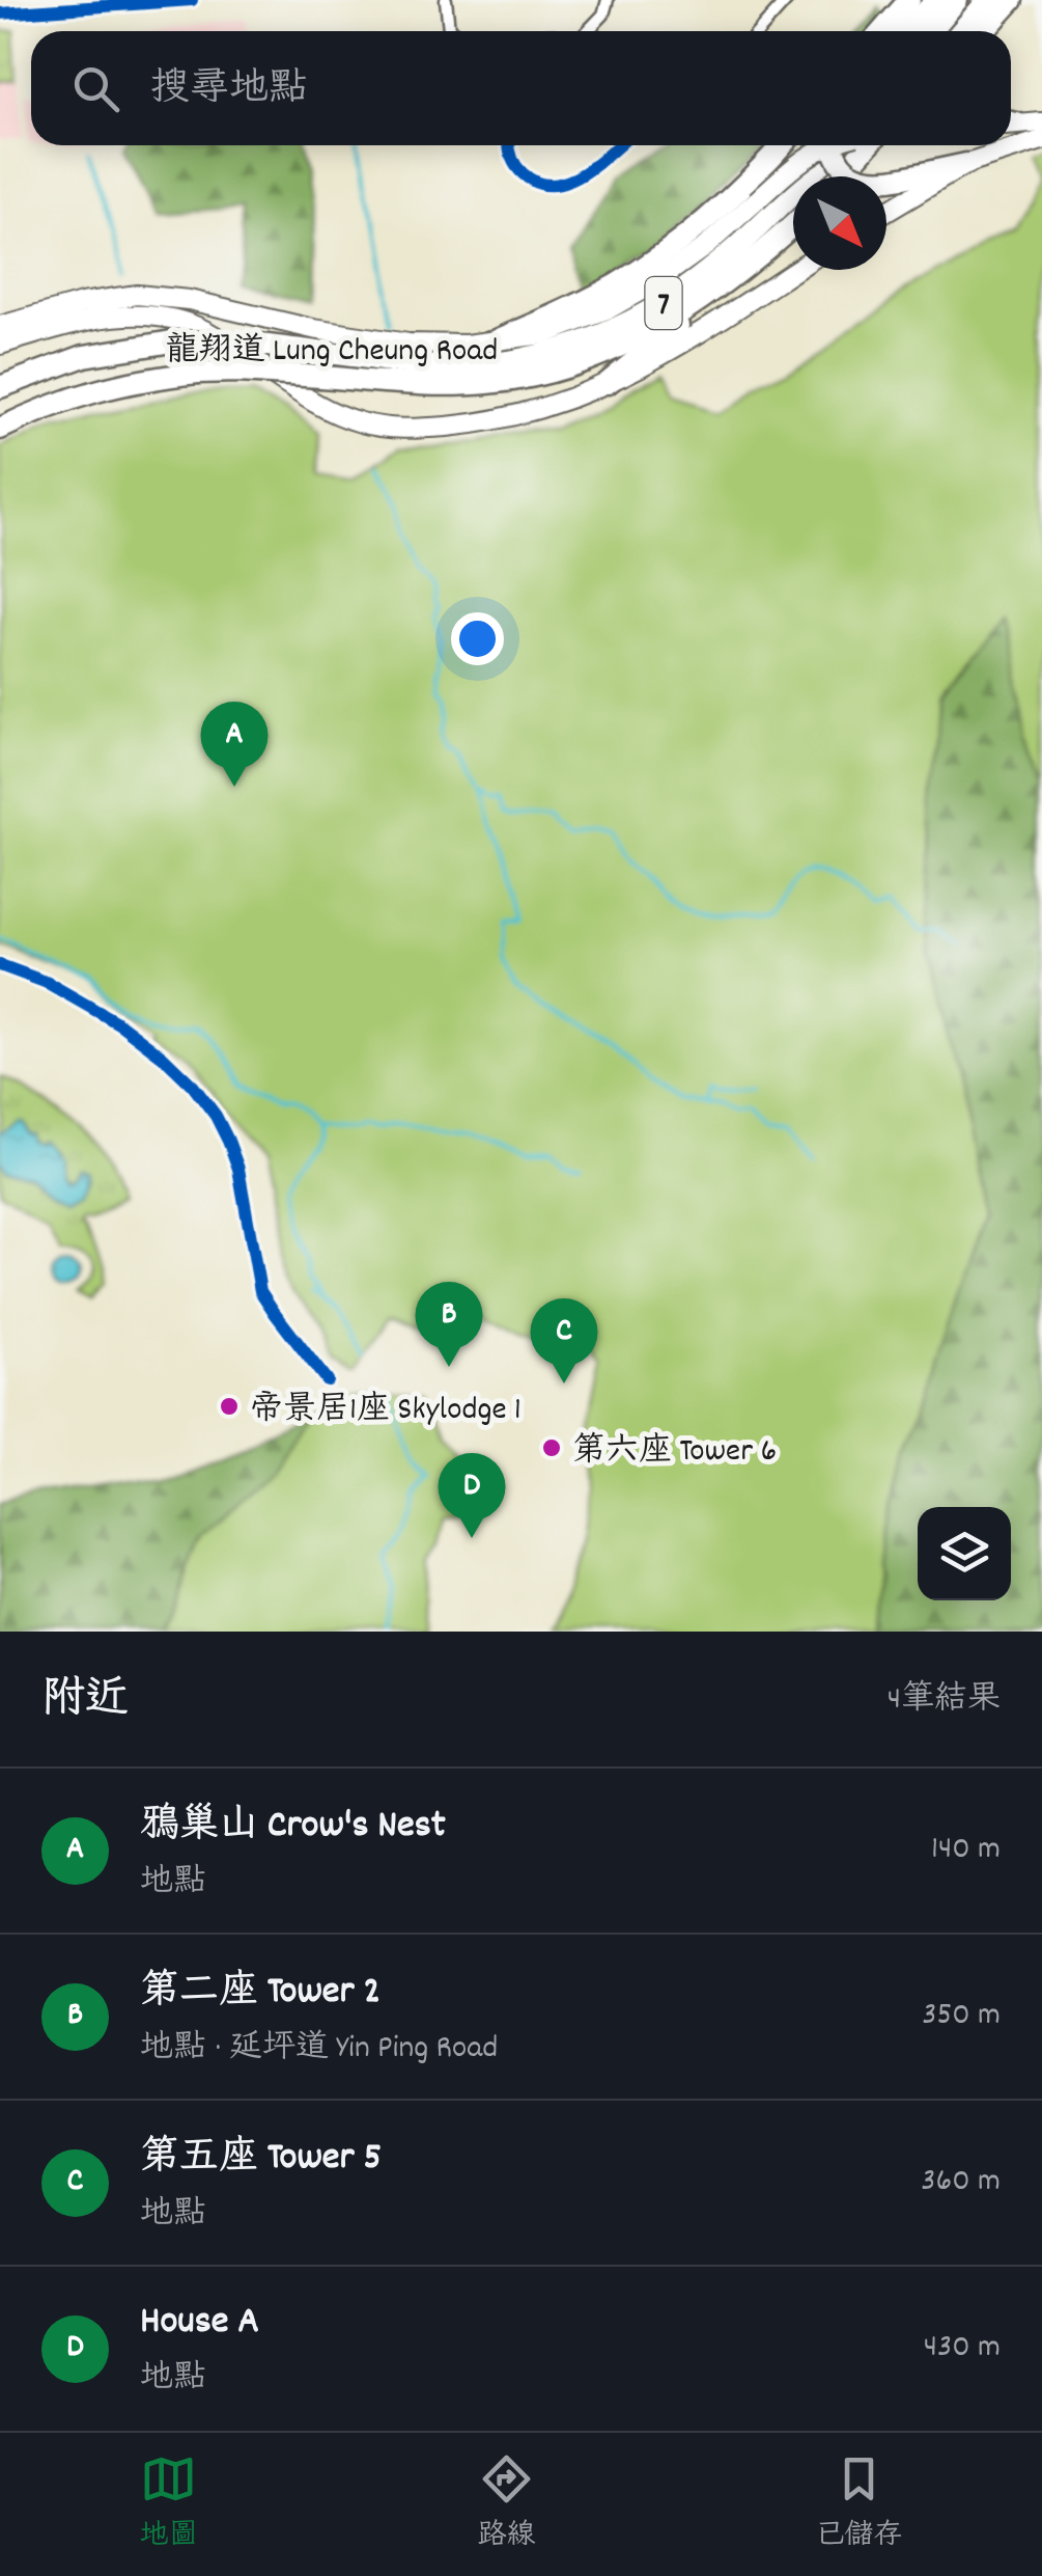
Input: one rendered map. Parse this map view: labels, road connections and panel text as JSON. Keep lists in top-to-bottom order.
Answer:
{
  "streets": {
    "highway": ["7", "龍翔道 Lung Cheung Road"]
  },
  "places": ["帝景居1座 Skylodge 1", "第六座 Tower 6"],
  "north": "bottom right",
  "page": {
    "search": "搜尋地點",
    "pins": [
      "A",
      "B",
      "C",
      "D"
    ],
    "heading": ["附近", "4筆結果"],
    "list": [
      {
        "mark": "A",
        "name": "鴉巢山 Crow's Nest",
        "note": "地點",
        "value": "140 m"
      },
      {
        "mark": "B",
        "name": "第二座 Tower 2",
        "note": "地點 · 延坪道 Yin Ping Road",
        "value": "350 m"
      },
      {
        "mark": "C",
        "name": "第五座 Tower 5",
        "note": "地點",
        "value": "360 m"
      },
      {
        "mark": "D",
        "name": "House A",
        "note": "地點",
        "value": "430 m"
      }
    ],
    "nav": ["地圖", "路線", "已儲存"]
  }
}
